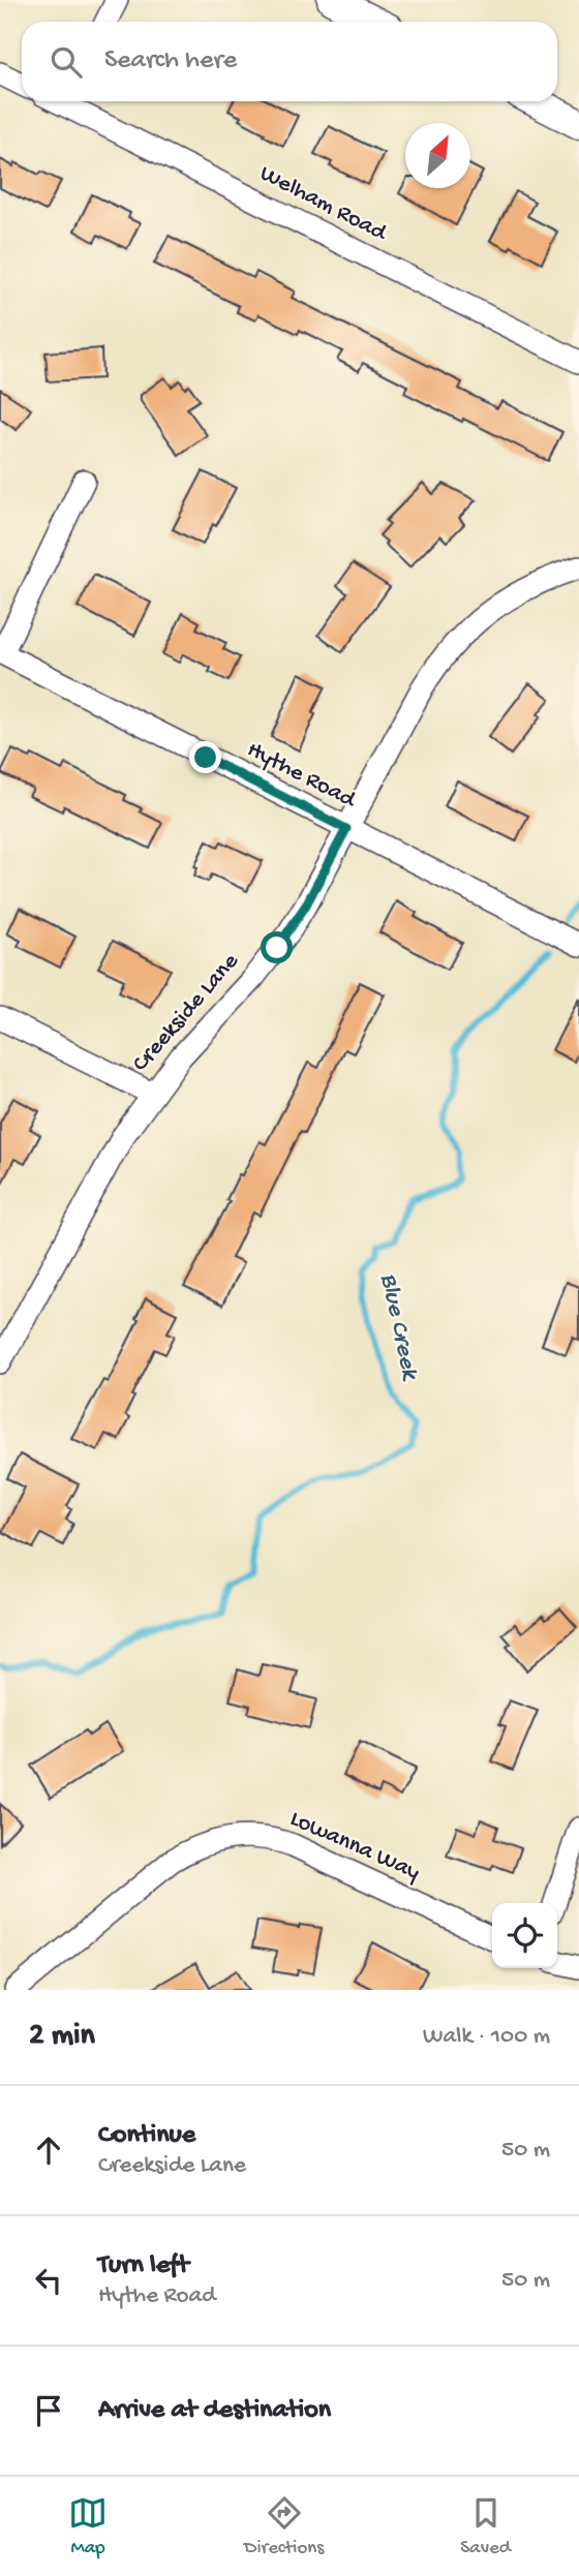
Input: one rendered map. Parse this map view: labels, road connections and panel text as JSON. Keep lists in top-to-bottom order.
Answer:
{
  "streets": {
    "street": [
      "Welham Road",
      "Hythe Road",
      "Creekside Lane",
      "Lowanna Way"
    ]
  },
  "crossings": [
    ["Hythe Road", "Creekside Lane"]
  ],
  "water": ["Blue Creek"],
  "north": "top right",
  "page": {
    "search": "Search here",
    "heading": ["2 min", "Walk · 100 m"],
    "list": [
      ["Continue", "Creekside Lane", "50 m"],
      ["Turn left", "Hythe Road", "50 m"],
      "Arrive at destination"
    ],
    "nav": ["Map", "Directions", "Saved"]
  }
}
